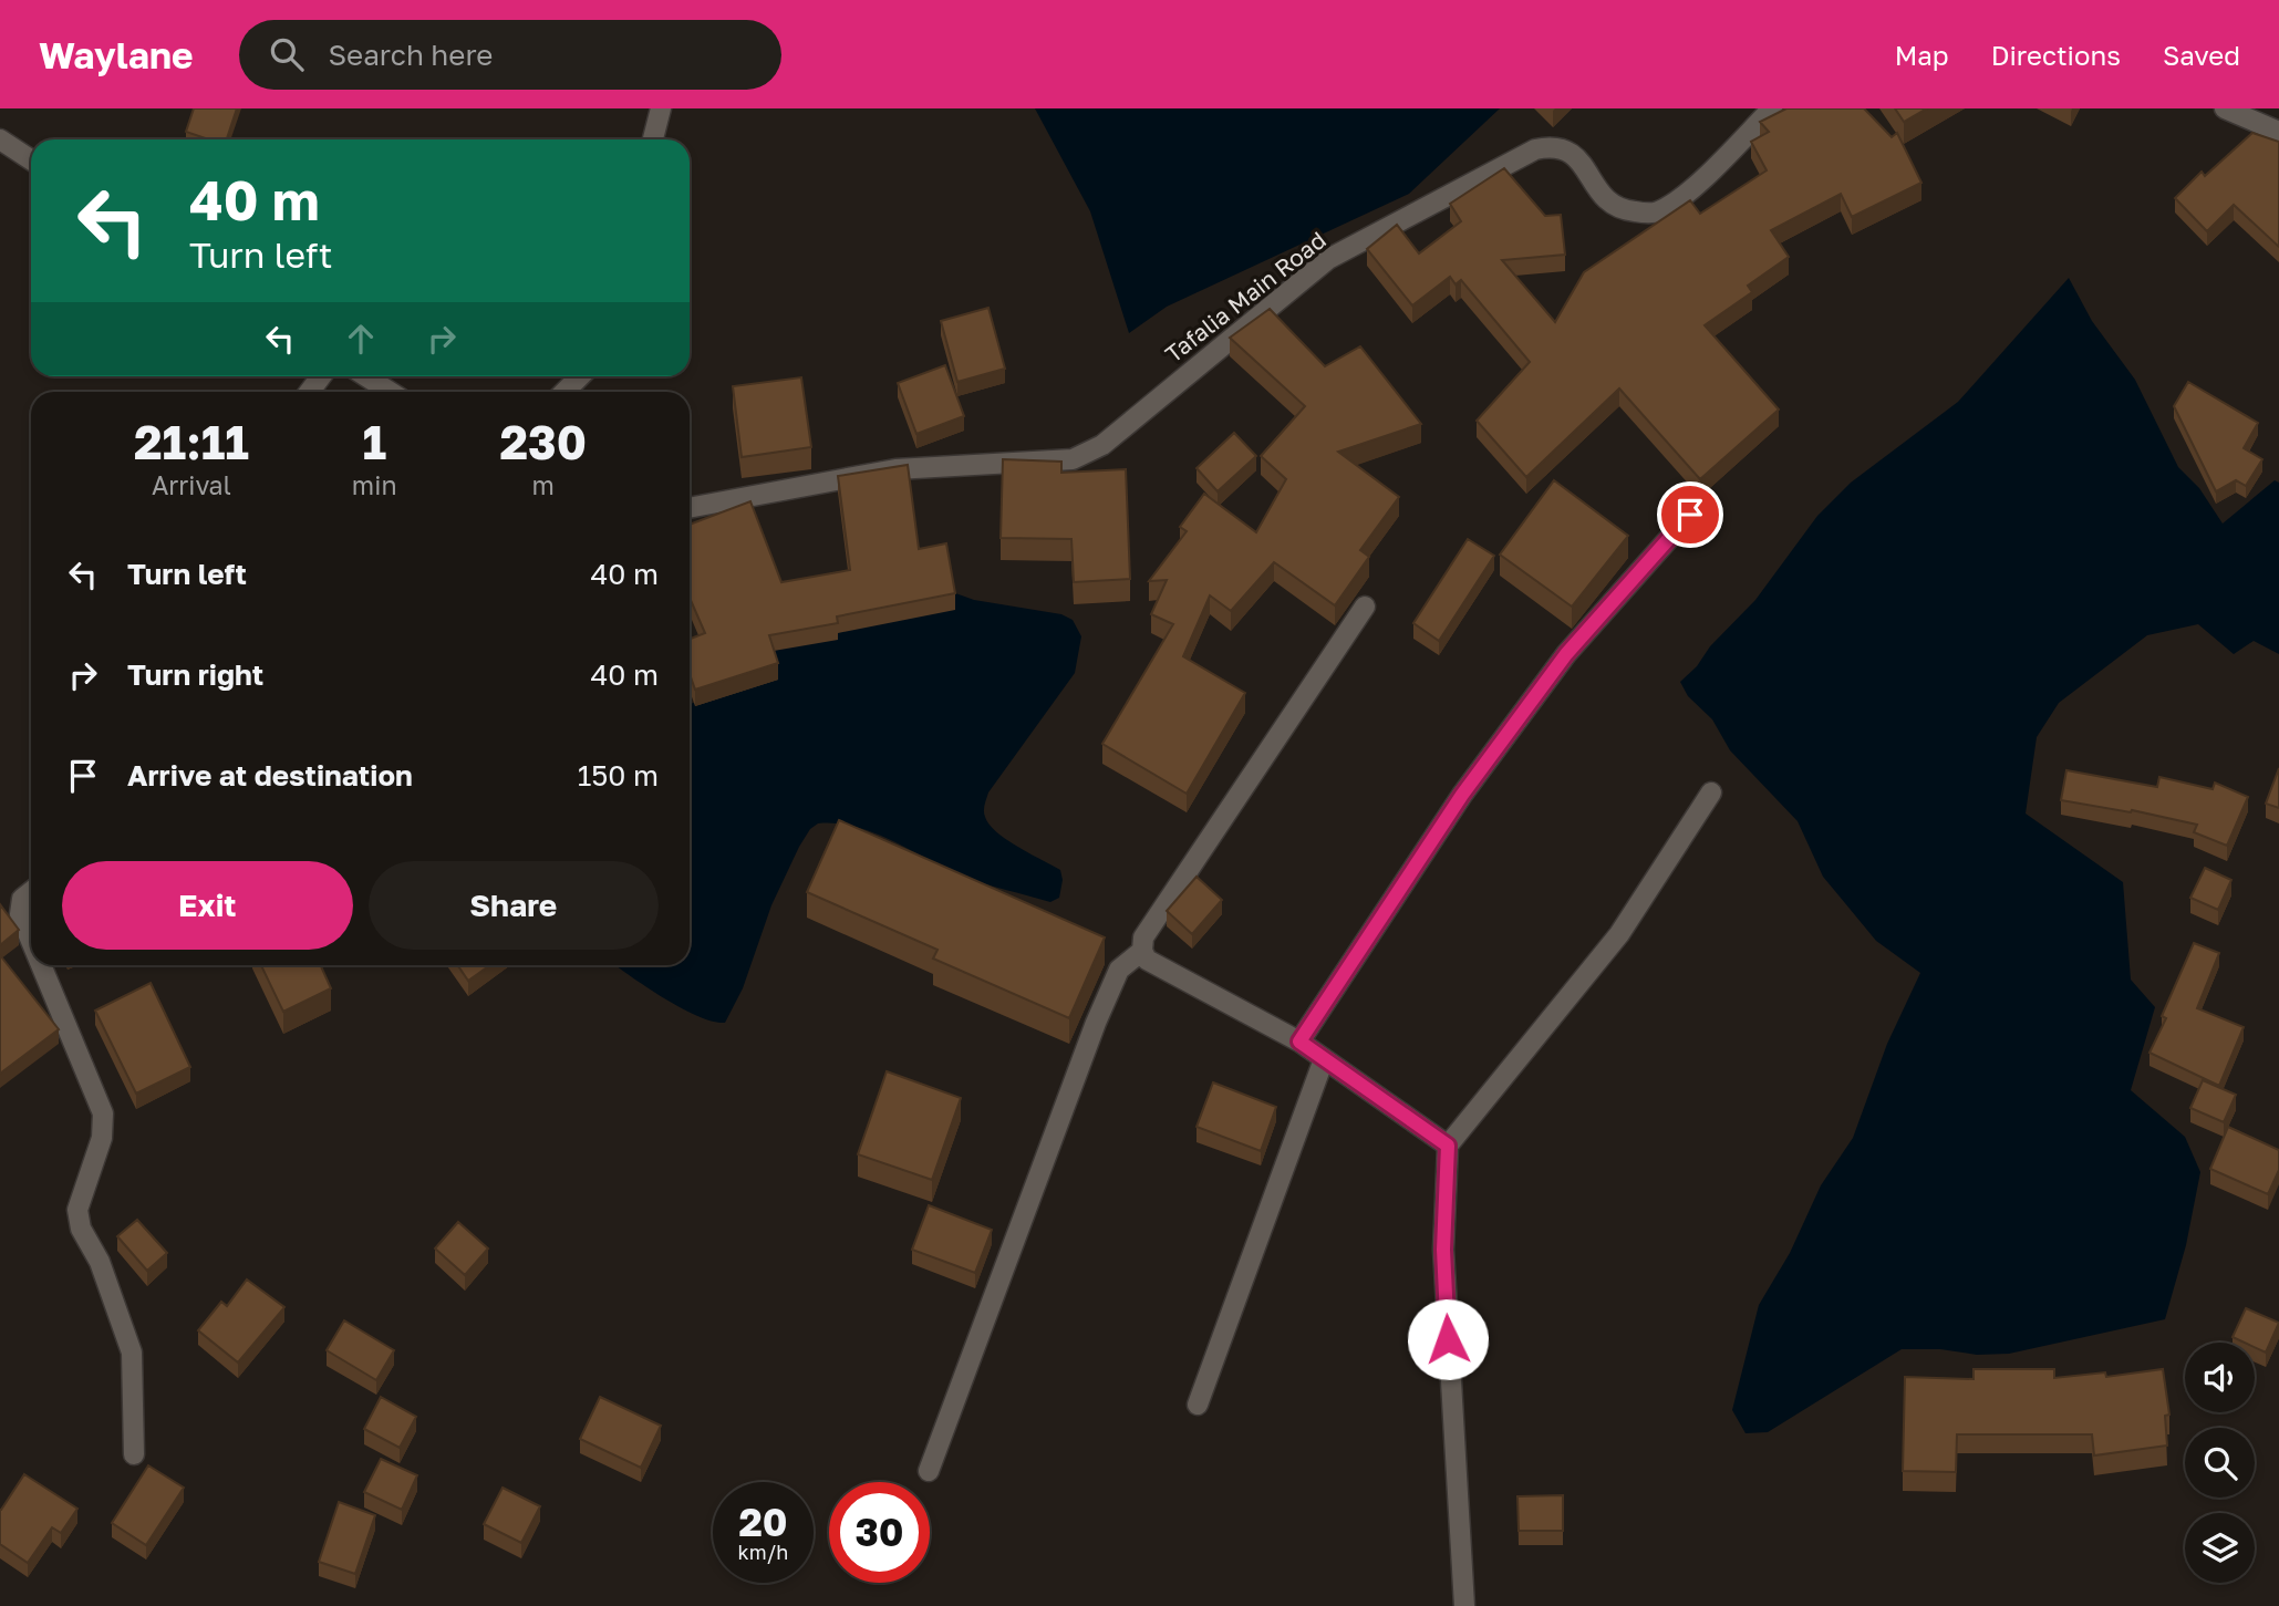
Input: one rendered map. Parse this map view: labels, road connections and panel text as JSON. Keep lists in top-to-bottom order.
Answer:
{
  "streets": {
    "street": ["Tafalia Main Road"]
  },
  "page": {
    "header": "Waylane",
    "search": "Search here",
    "nav": ["Map", "Directions", "Saved"],
    "turn": ["40 m", "Turn left"],
    "eta": [
      "21:11",
      "Arrival",
      "1",
      "min",
      "230",
      "m"
    ],
    "list": [
      {
        "name": "Turn left",
        "value": "40 m"
      },
      {
        "name": "Turn right",
        "value": "40 m"
      },
      {
        "name": "Arrive at destination",
        "value": "150 m"
      }
    ],
    "buttons": ["Exit", "Share"],
    "speed": "20 km/h",
    "limit": "30"
  }
}
